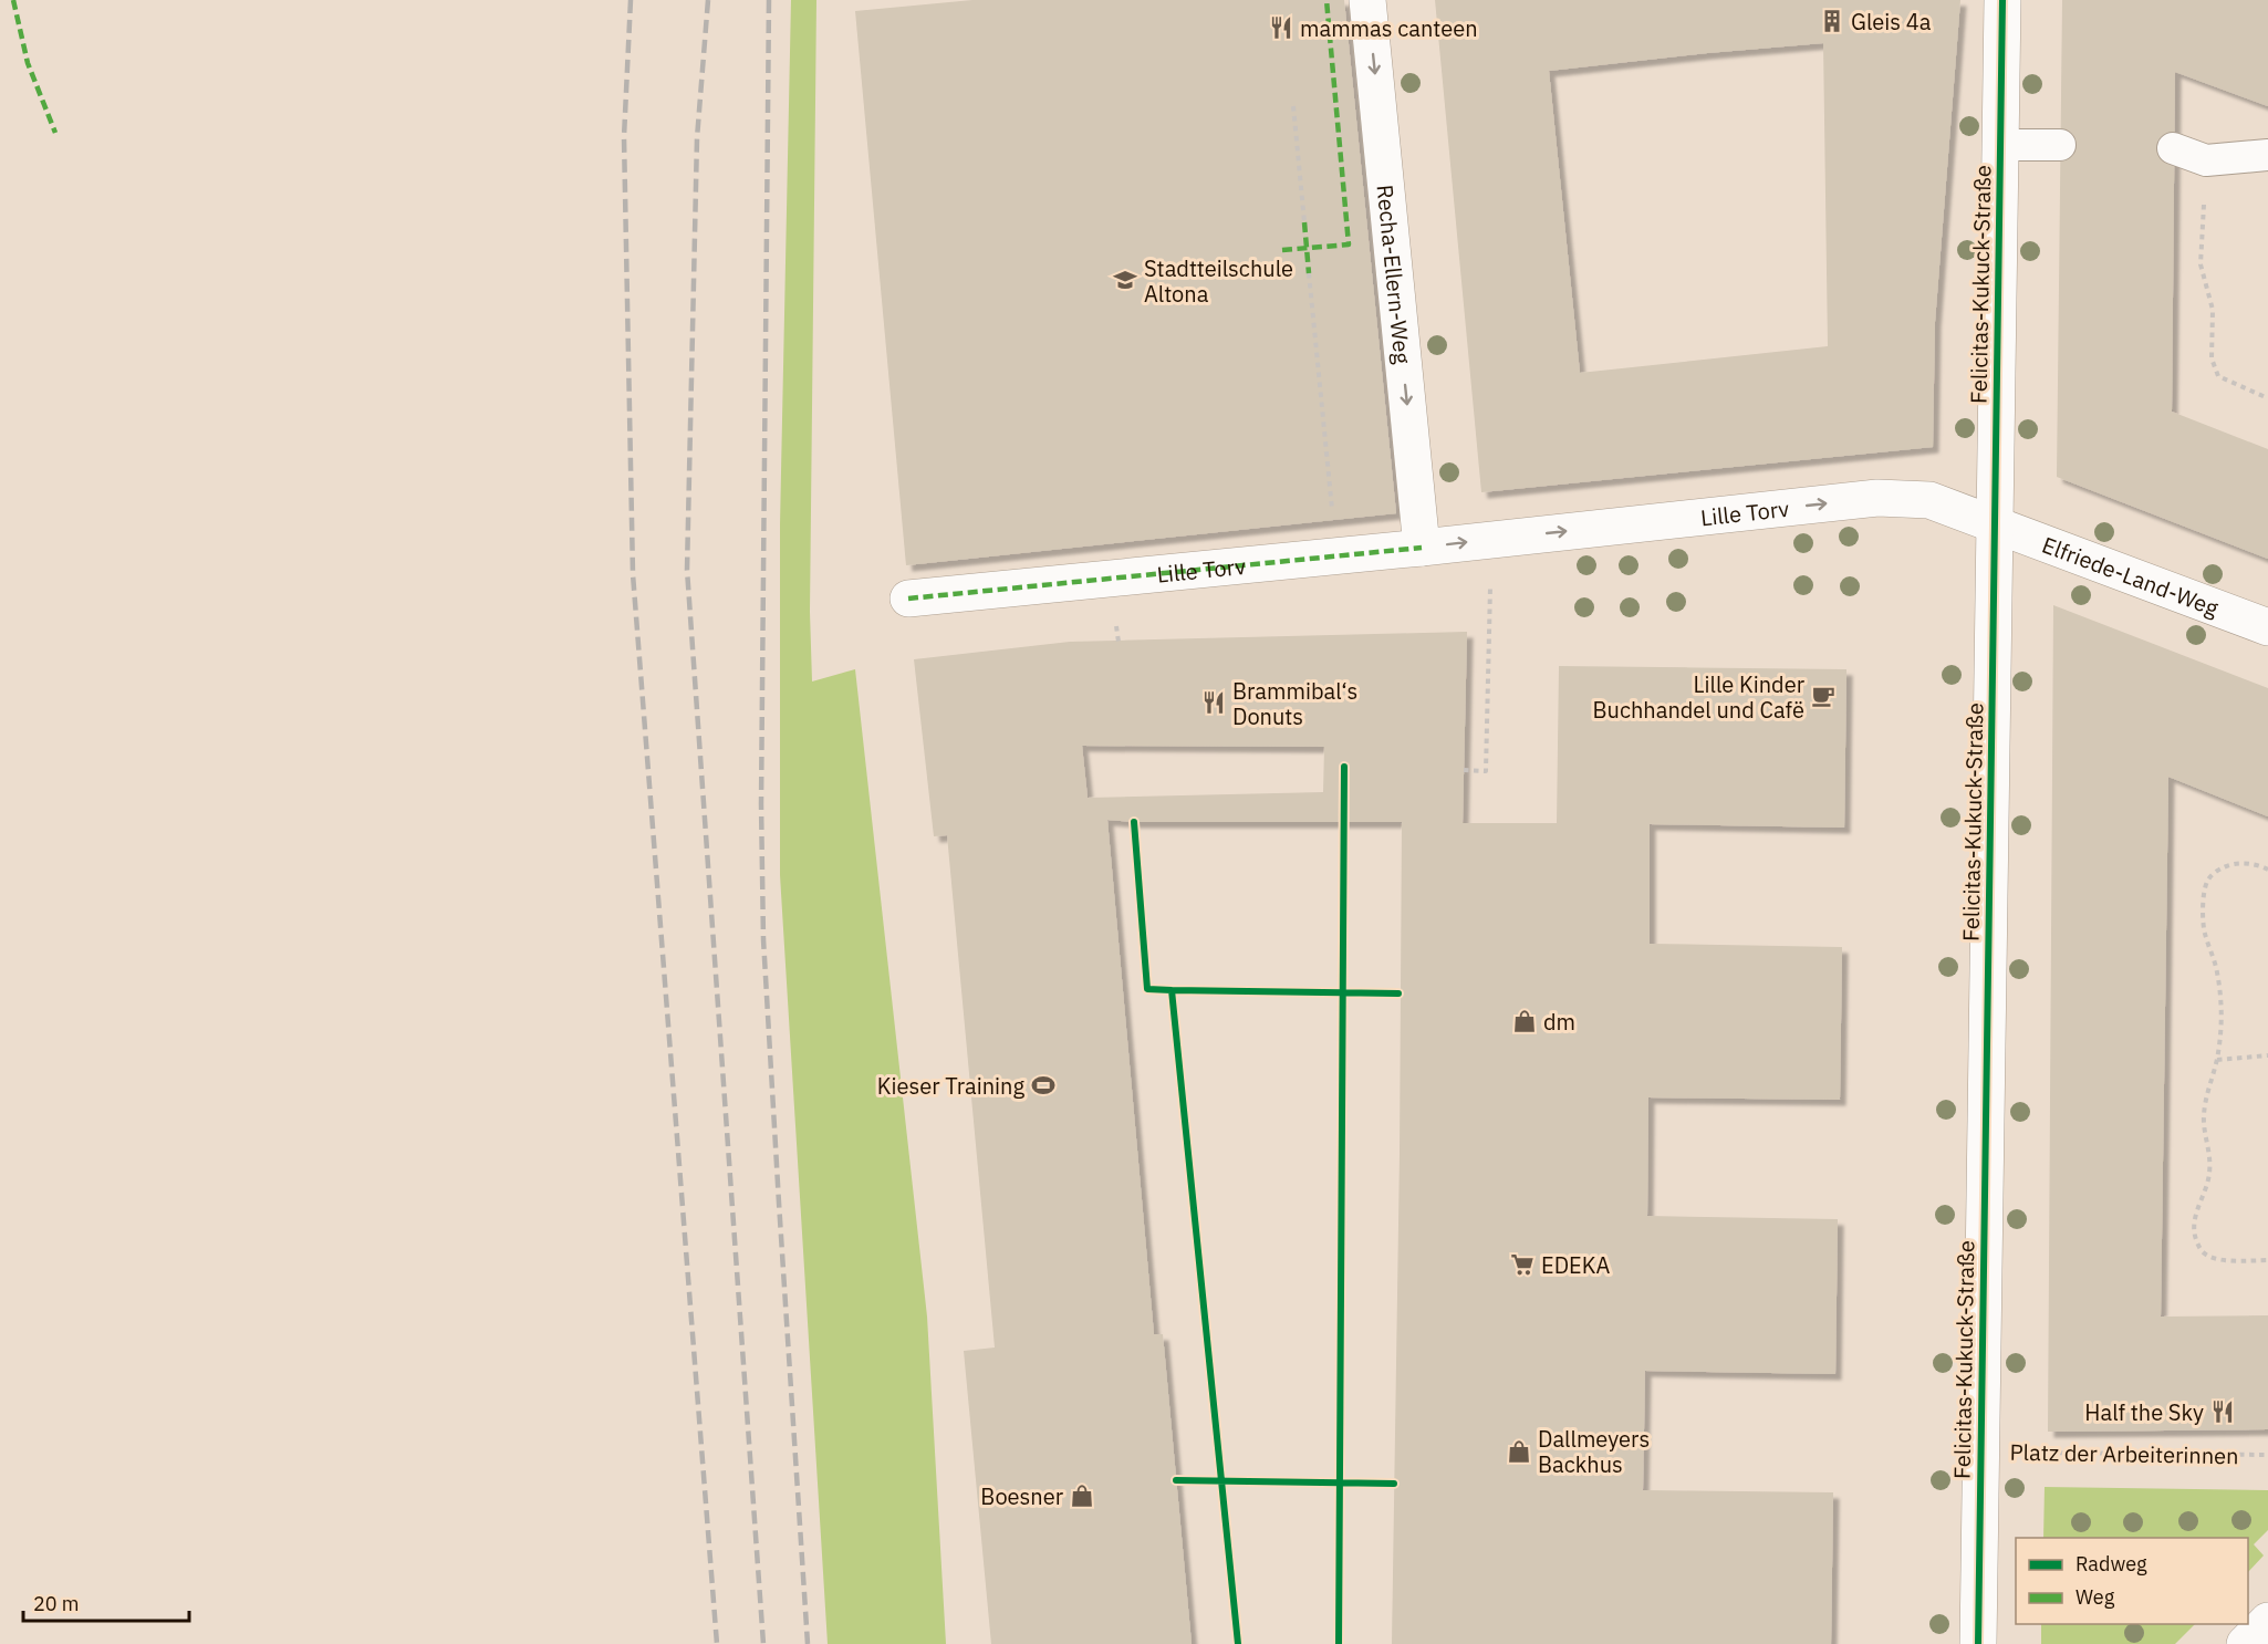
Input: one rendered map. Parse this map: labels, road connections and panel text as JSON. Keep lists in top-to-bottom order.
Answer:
{
  "streets": {
    "street": [
      "Recha-Ellern-Weg",
      "Felicitas-Kukuck-Straße",
      "Lille Torv",
      "Elfriede-Land-Weg"
    ],
    "path": ["Platz der Arbeiterinnen"]
  },
  "crossings": [
    ["Recha-Ellern-Weg", "Lille Torv"],
    ["Felicitas-Kukuck-Straße", "Lille Torv"],
    ["Felicitas-Kukuck-Straße", "Elfriede-Land-Weg"],
    ["Felicitas-Kukuck-Straße", "Platz der Arbeiterinnen"],
    ["Lille Torv", "Elfriede-Land-Weg"]
  ],
  "one_way": ["Recha-Ellern-Weg", "Lille Torv"],
  "places": {
    "building": ["Gleis 4a"],
    "restaurant": ["mammas canteen", "Brammibal‘s Donuts", "Half the Sky"],
    "school or university": ["Stadtteilschule Altona"],
    "cafe": ["Lille Kinder Buchhandel und Cafë"],
    "shop": ["dm", "Dallmeyers Backhus", "Boesner"],
    "sports": ["Kieser Training"],
    "supermarket": ["EDEKA"]
  },
  "legend": ["Radweg", "Weg"],
  "scale_bar": "20 m"
}
